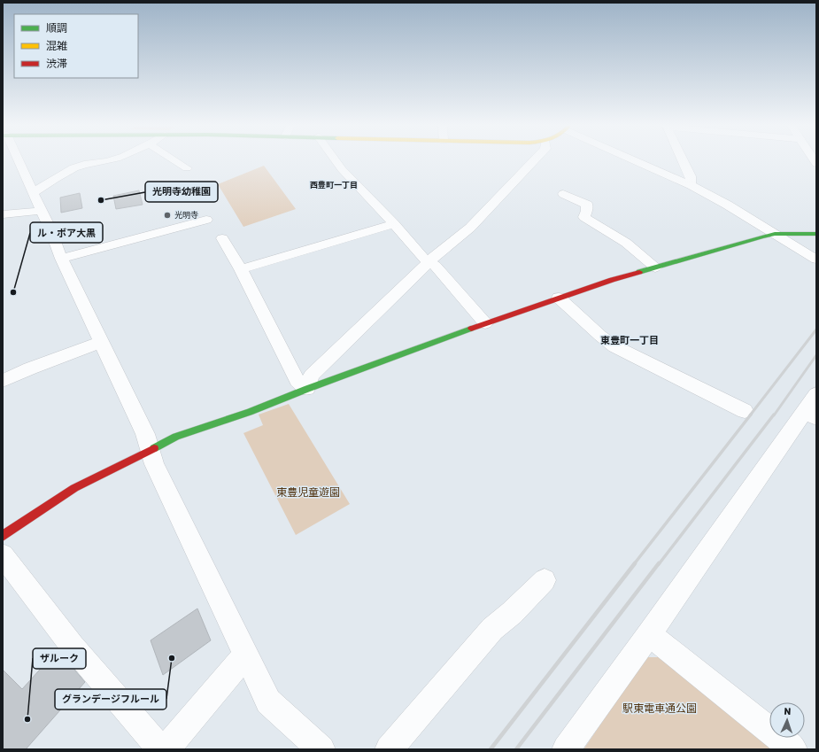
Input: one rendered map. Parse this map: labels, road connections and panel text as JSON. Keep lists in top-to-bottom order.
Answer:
{
  "districts": ["西豊町一丁目", "東豊町一丁目"],
  "parks": ["東豊児童遊園", "駅東電車通公園"],
  "places": [
    "光明寺幼稚園",
    "光明寺",
    "ル・ボア大黒",
    "グランデージフルール",
    "ザルーク"
  ],
  "legend": ["順調", "混雑", "渋滞"],
  "north": "top"
}
